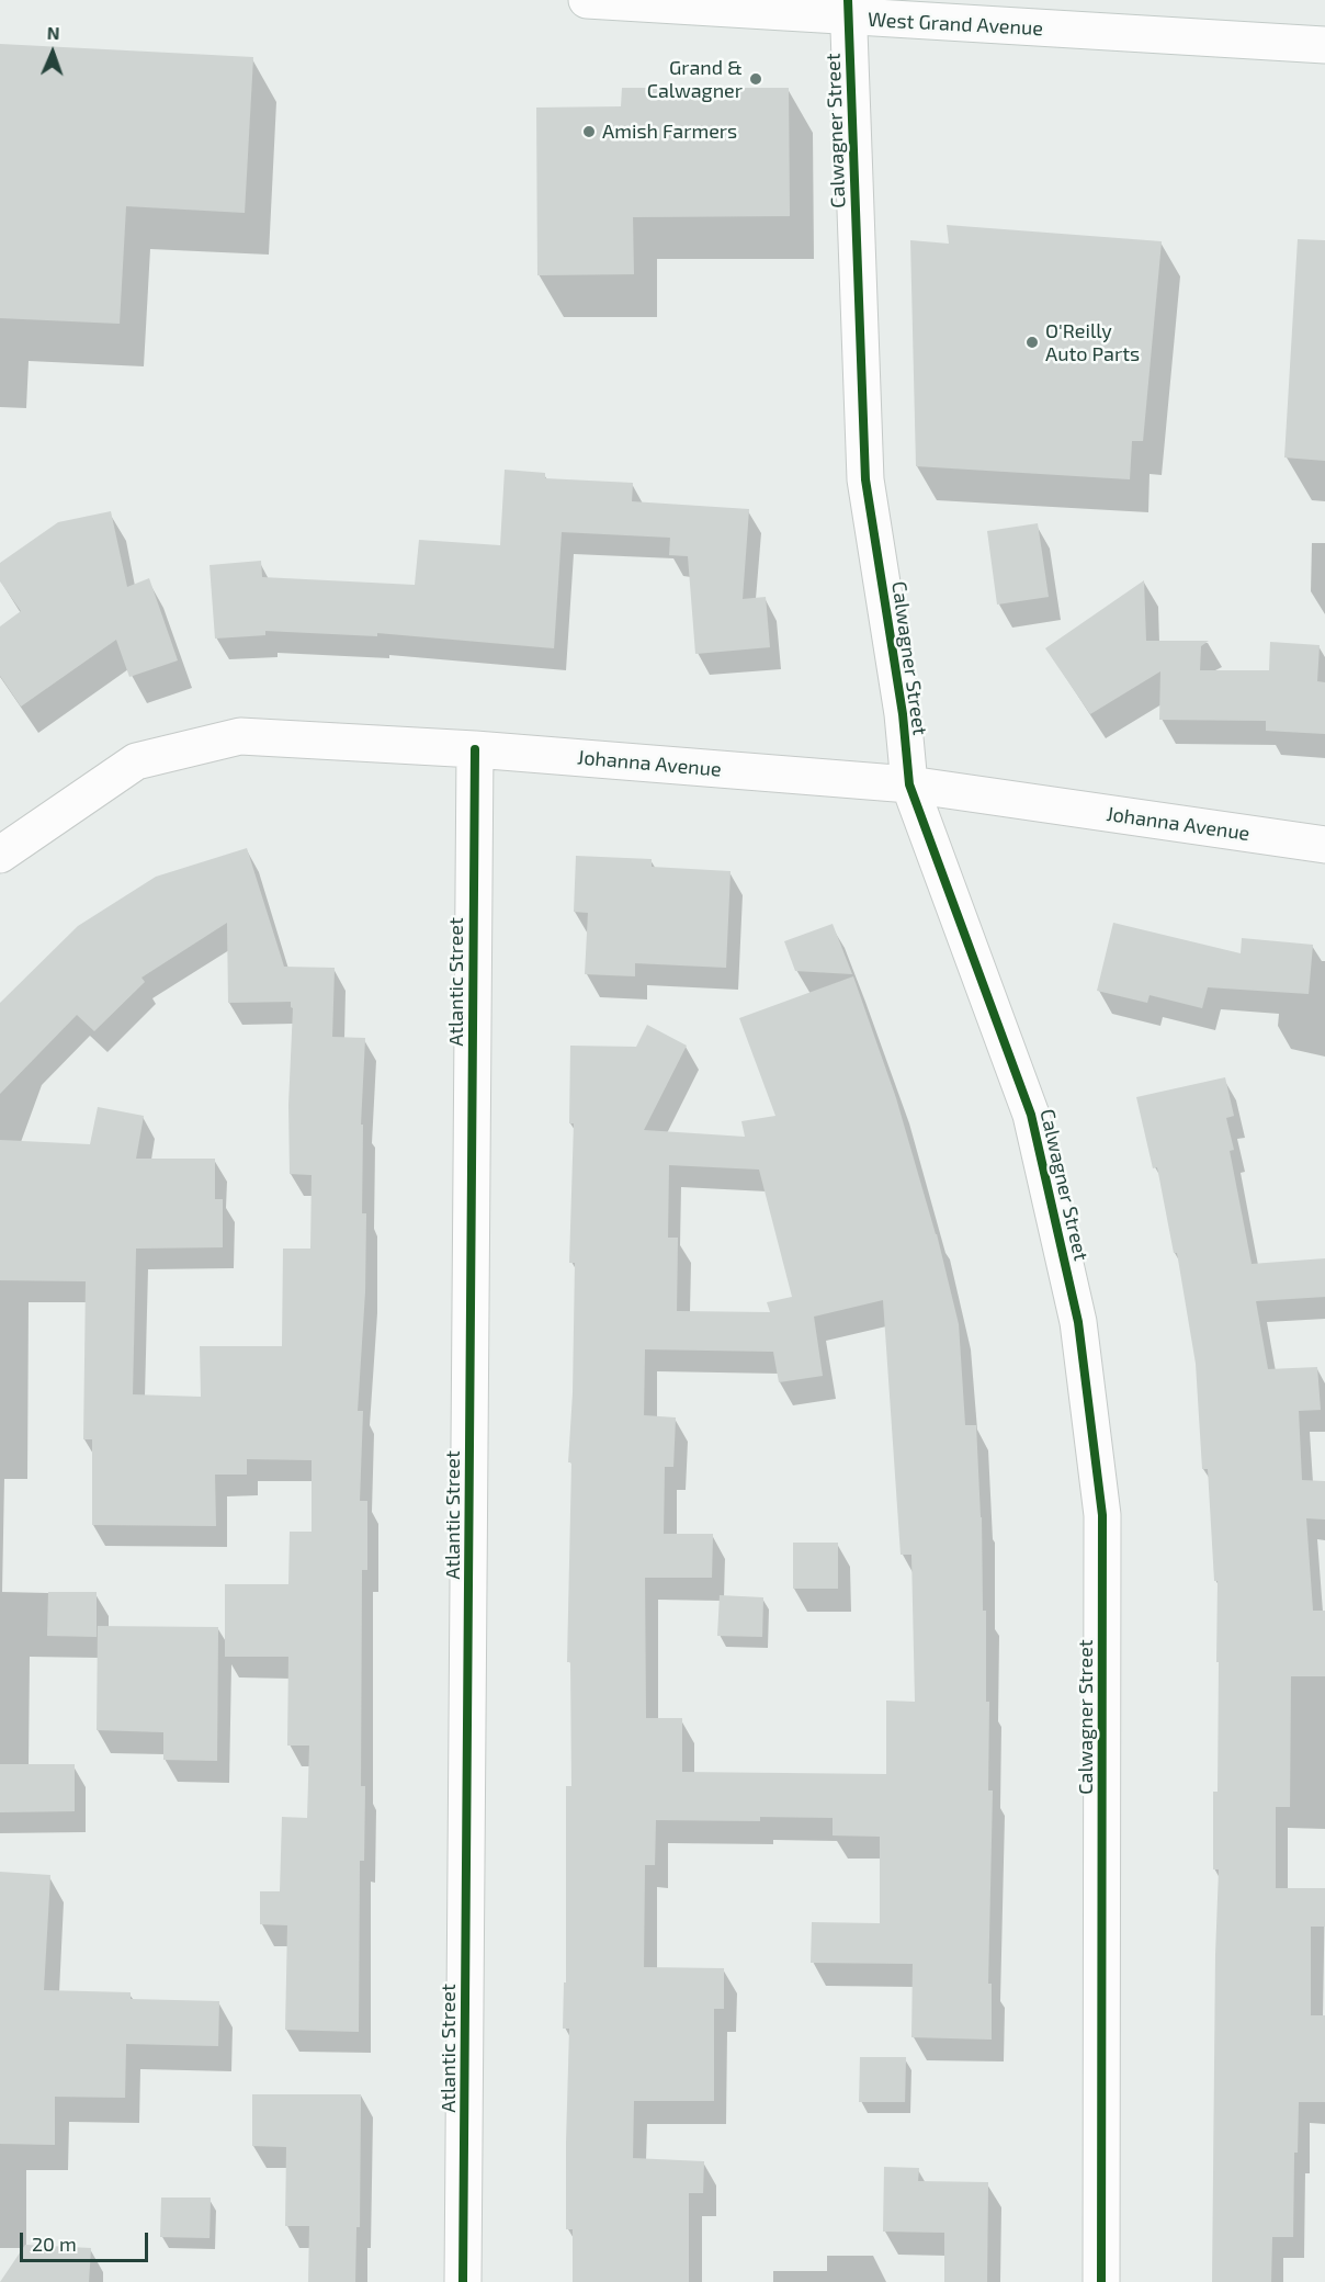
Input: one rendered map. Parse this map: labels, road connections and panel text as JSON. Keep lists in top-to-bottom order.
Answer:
{
  "streets": {
    "street": [
      "West Grand Avenue",
      "Calwagner Street",
      "Johanna Avenue",
      "Atlantic Street"
    ]
  },
  "crossings": [
    ["West Grand Avenue", "Calwagner Street"],
    ["Calwagner Street", "Johanna Avenue"],
    ["Johanna Avenue", "Atlantic Street"]
  ],
  "places": ["Grand & Calwagner", "Amish Farmers", "O'Reilly Auto Parts"],
  "scale_bar": "20 m",
  "north": "top"
}
